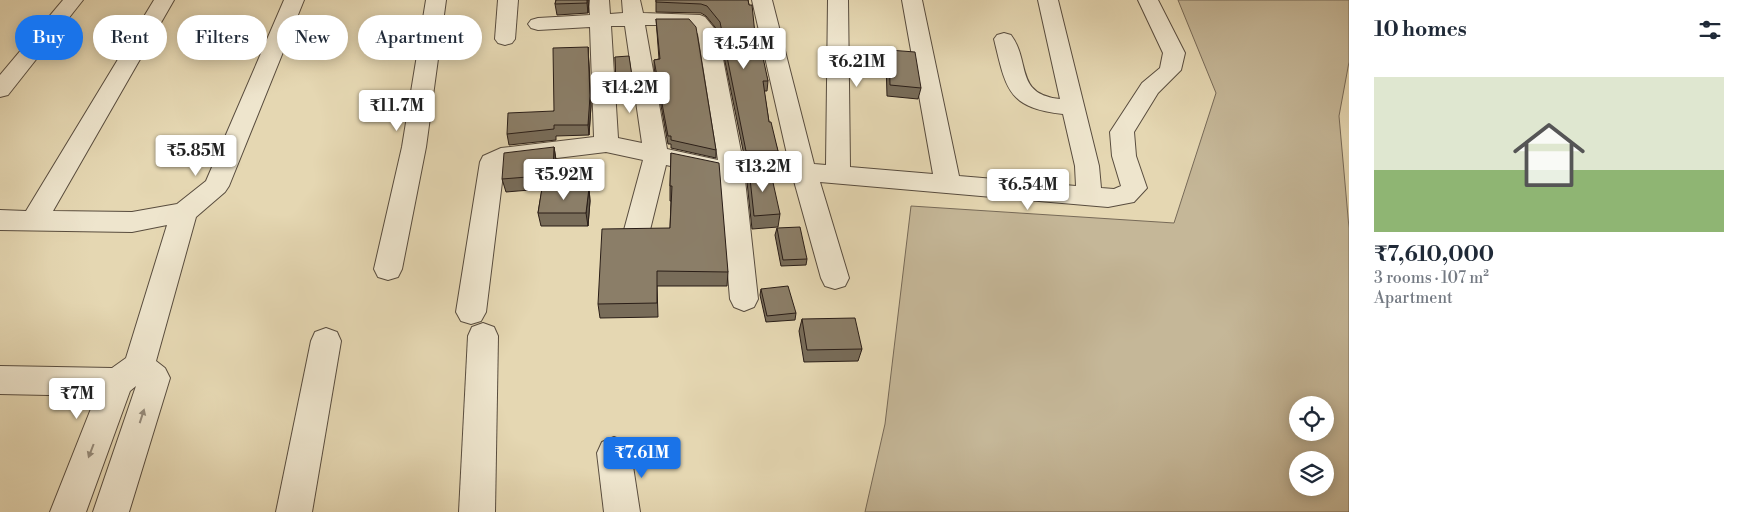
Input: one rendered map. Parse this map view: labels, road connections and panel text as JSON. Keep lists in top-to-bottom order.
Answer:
{
  "page": {
    "heading": "10 homes",
    "chip": [
      "Buy",
      "Rent",
      "Filters",
      "New",
      "Apartment"
    ],
    "price": [
      "₹4.54M",
      "₹6.21M",
      "₹14.2M",
      "₹11.7M",
      "₹5.85M",
      "₹13.2M",
      "₹5.92M",
      "₹6.54M",
      "₹7M",
      "₹7.61M"
    ],
    "list": [
      {
        "name": "₹7,610,000",
        "note": "3 rooms · 107 m² · Apartment"
      }
    ]
  }
}
